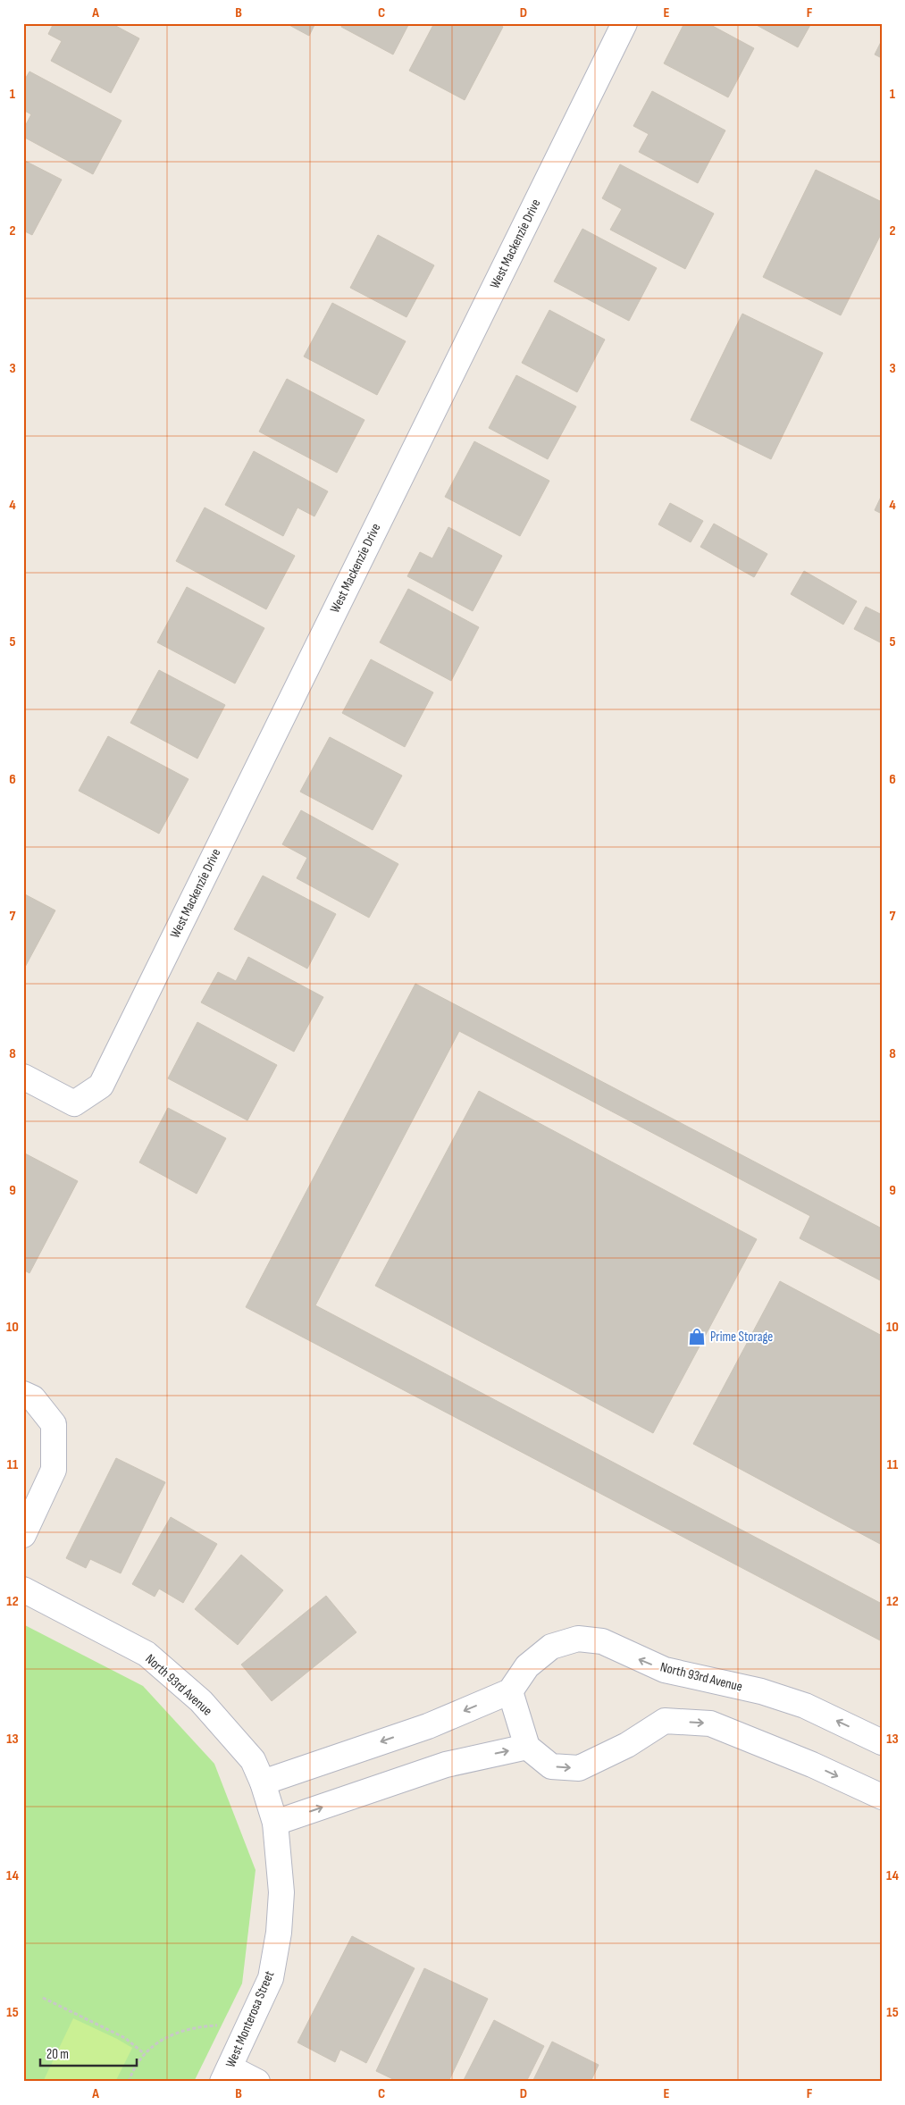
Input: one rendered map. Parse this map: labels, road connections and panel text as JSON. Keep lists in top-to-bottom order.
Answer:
{
  "streets": {
    "street": ["West Mackenzie Drive", "North 93rd Avenue", "West Monterosa Street"]
  },
  "crossings": [
    ["North 93rd Avenue", "West Monterosa Street"]
  ],
  "places": {
    "shop": ["Prime Storage"]
  },
  "scale_bar": "20 m",
  "grid": {
    "columns": [
      "A",
      "B",
      "C",
      "D",
      "E",
      "F"
    ],
    "rows": [
      "1",
      "2",
      "3",
      "4",
      "5",
      "6",
      "7",
      "8",
      "9",
      "10",
      "11",
      "12",
      "13",
      "14",
      "15"
    ]
  }
}
